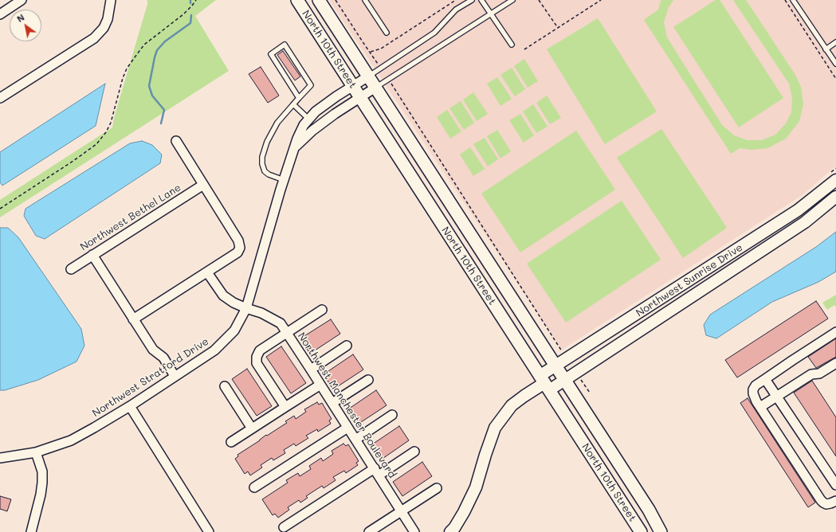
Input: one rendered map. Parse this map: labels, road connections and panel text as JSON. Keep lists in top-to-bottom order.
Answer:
{
  "streets": {
    "main road": ["North 10th Street"],
    "street": [
      "Northwest Bethel Lane",
      "Northwest Sunrise Drive",
      "Northwest Stratford Drive",
      "Northwest Manchester Boulevard"
    ]
  },
  "crossings": [
    ["North 10th Street", "Northwest Sunrise Drive"],
    ["North 10th Street", "Northwest Stratford Drive"],
    ["Northwest Stratford Drive", "Northwest Manchester Boulevard"]
  ],
  "north": "top left"
}
